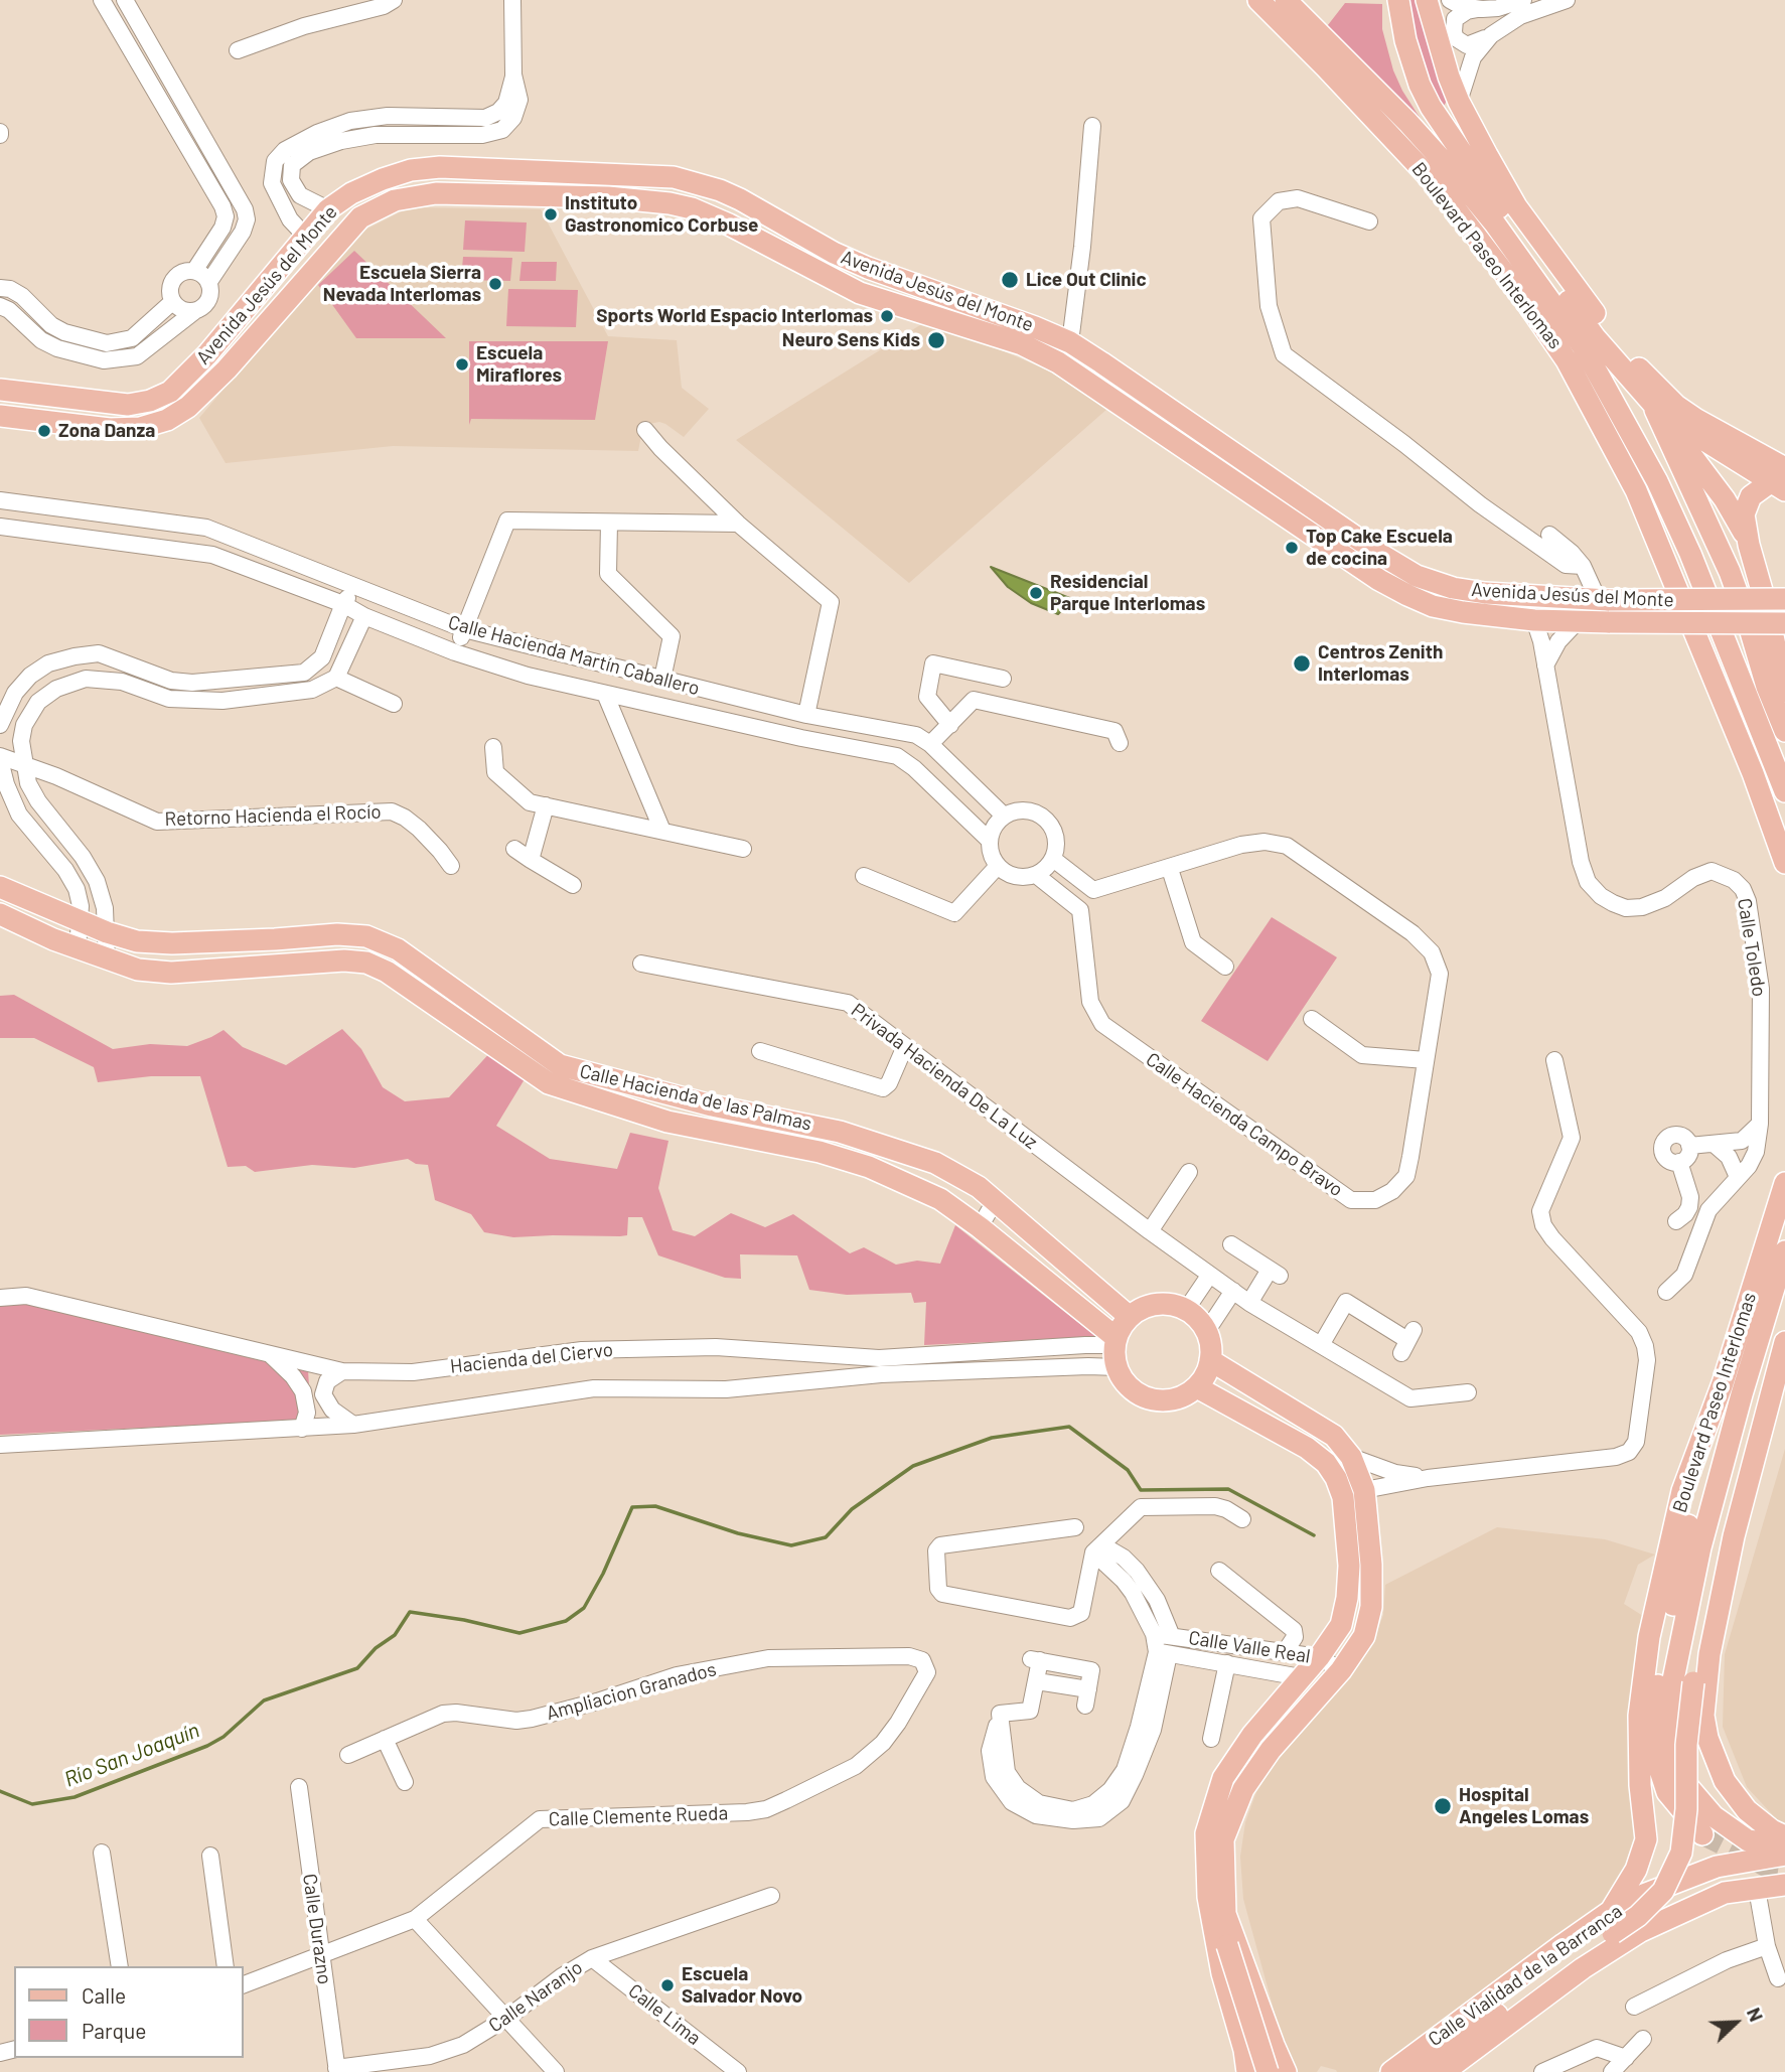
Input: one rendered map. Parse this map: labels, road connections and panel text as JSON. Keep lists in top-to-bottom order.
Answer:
{
  "streets": {
    "main road": [
      "Boulevard Paseo Interlomas",
      "Avenida Jesús del Monte",
      "Calle Hacienda de las Palmas",
      "Calle Vialidad de la Barranca"
    ],
    "street": [
      "Calle Hacienda Martín Caballero",
      "Retorno Hacienda el Rocío",
      "Calle Toledo",
      "Privada Hacienda De La Luz",
      "Calle Hacienda Campo Bravo",
      "Hacienda del Ciervo",
      "Calle Valle Real",
      "Ampliacion Granados",
      "Calle Clemente Rueda",
      "Calle Durazno",
      "Calle Naranjo",
      "Calle Lima"
    ]
  },
  "crossings": [
    ["Boulevard Paseo Interlomas", "Calle Vialidad de la Barranca"],
    ["Avenida Jesús del Monte", "Calle Toledo"],
    ["Calle Hacienda Martín Caballero", "Calle Hacienda Campo Bravo"],
    ["Calle Hacienda de las Palmas", "Hacienda del Ciervo"],
    ["Ampliacion Granados", "Calle Clemente Rueda"],
    ["Calle Clemente Rueda", "Calle Durazno"],
    ["Calle Durazno", "Calle Naranjo"],
    ["Calle Naranjo", "Calle Lima"]
  ],
  "water": ["Río San Joaquín"],
  "places": [
    "Instituto Gastronomico Corbuse",
    "Lice Out Clinic",
    "Escuela Sierra Nevada Interlomas",
    "Sports World Espacio Interlomas",
    "Neuro Sens Kids",
    "Escuela Miraflores",
    "Zona Danza",
    "Top Cake Escuela de cocina",
    "Residencial Parque Interlomas",
    "Centros Zenith Interlomas",
    "Hospital Angeles Lomas",
    "Escuela Salvador Novo"
  ],
  "legend": ["Calle", "Parque"],
  "north": "top right"
}
